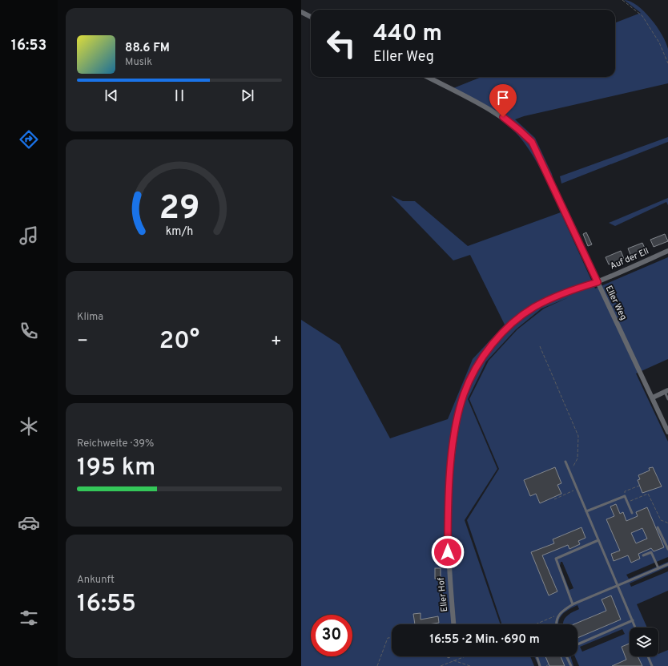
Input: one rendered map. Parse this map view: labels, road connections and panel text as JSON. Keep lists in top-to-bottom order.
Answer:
{
  "streets": {
    "street": ["Auf der Ell", "Eller Weg", "Eller Hof"]
  },
  "crossings": [
    ["Auf der Ell", "Eller Weg"],
    ["Auf der Ell", "Eller Hof"],
    ["Eller Weg", "Eller Hof"]
  ],
  "page": {
    "tabs": "16:53",
    "turn": ["440 m", "Eller Weg"],
    "song": ["88.6 FM", "Musik"],
    "tile": [
      "Klima",
      ["Reichweite · 39%", "195 km"],
      ["Ankunft", "16:55"]
    ],
    "heat": ["−", "20°", "+"],
    "limit": "30",
    "trip": "16:55 · 2 Min. · 690 m",
    "gauge": ["29", "km/h"]
  }
}
